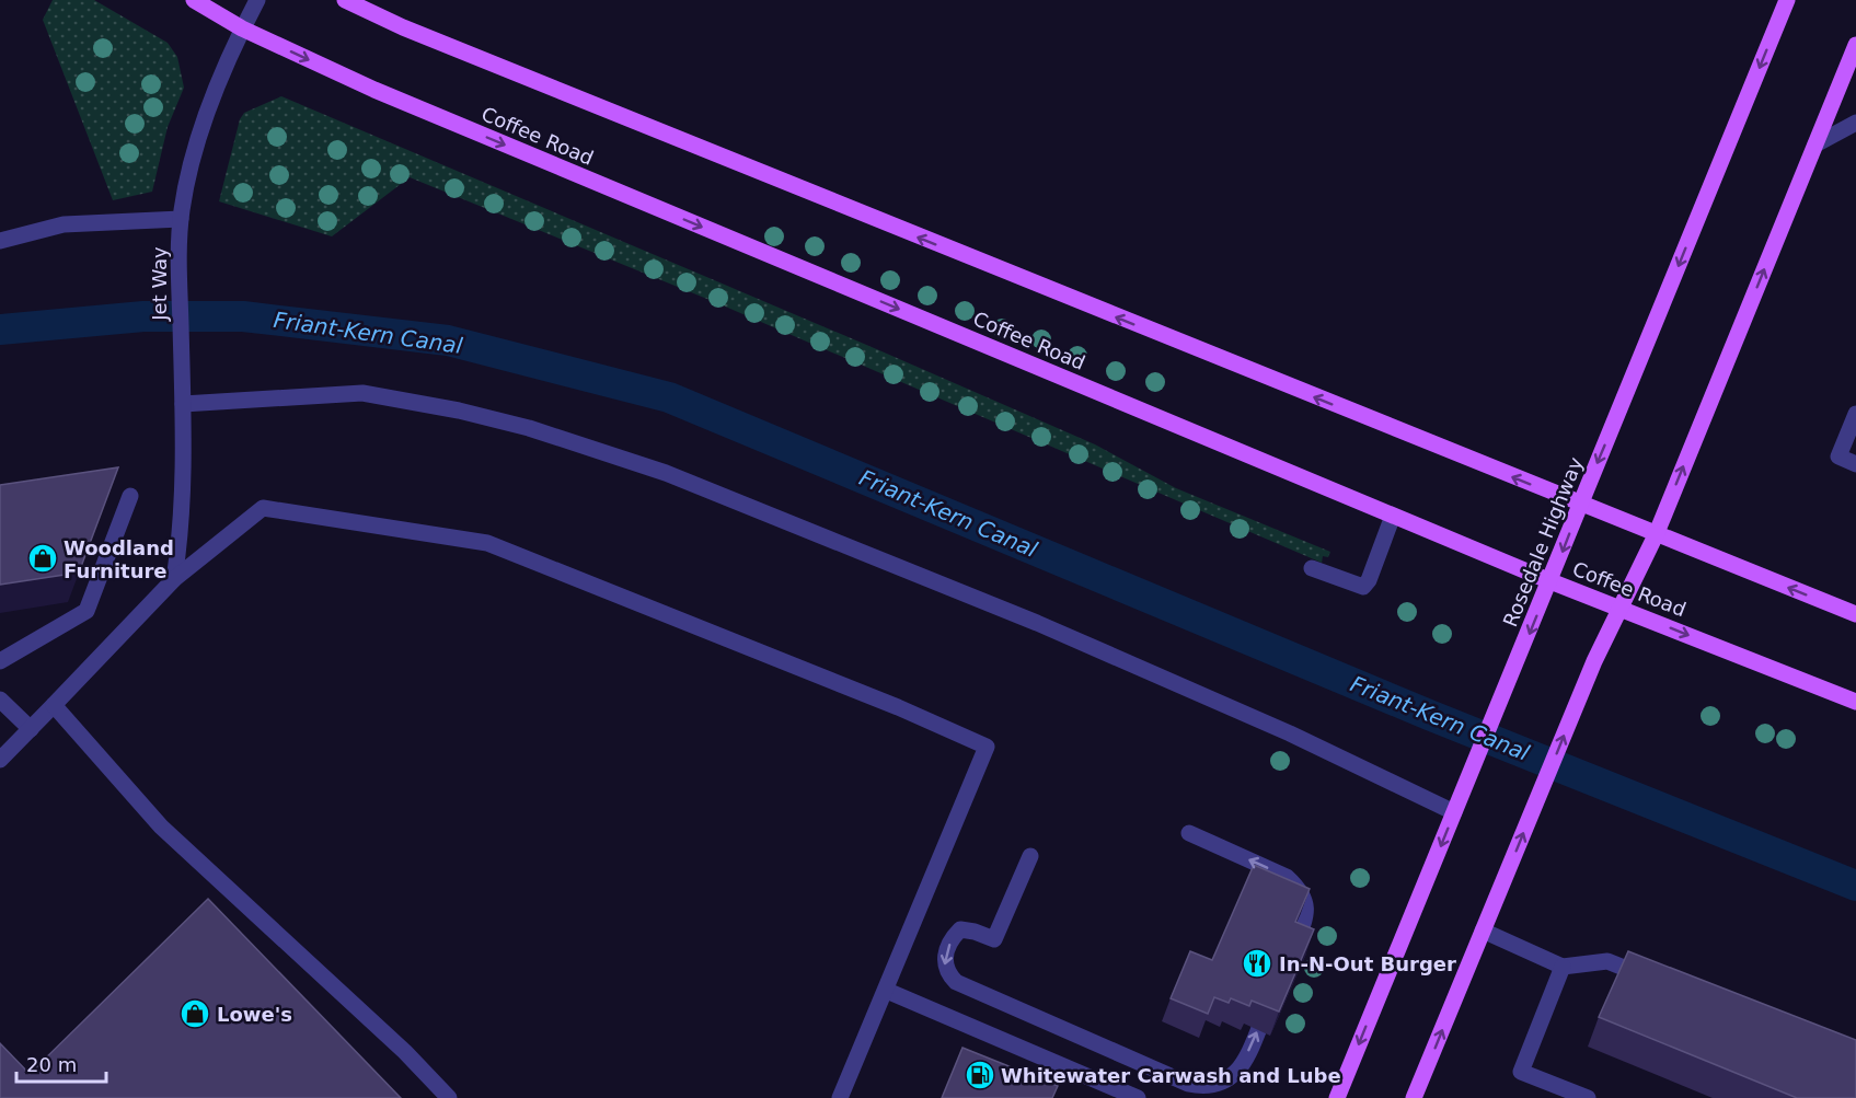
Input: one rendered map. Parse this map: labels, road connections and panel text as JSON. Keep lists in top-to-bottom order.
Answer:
{
  "streets": {
    "main road": ["Coffee Road", "Rosedale Highway"],
    "lane": ["Jet Way"]
  },
  "crossings": [
    ["Coffee Road", "Jet Way"],
    ["Coffee Road", "Rosedale Highway"]
  ],
  "water": ["Friant-Kern Canal"],
  "places": {
    "shop": ["Woodland Furniture", "Lowe's"],
    "restaurant": ["In-N-Out Burger"],
    "fuel station": ["Whitewater Carwash and Lube"]
  },
  "scale_bar": "20 m"
}
